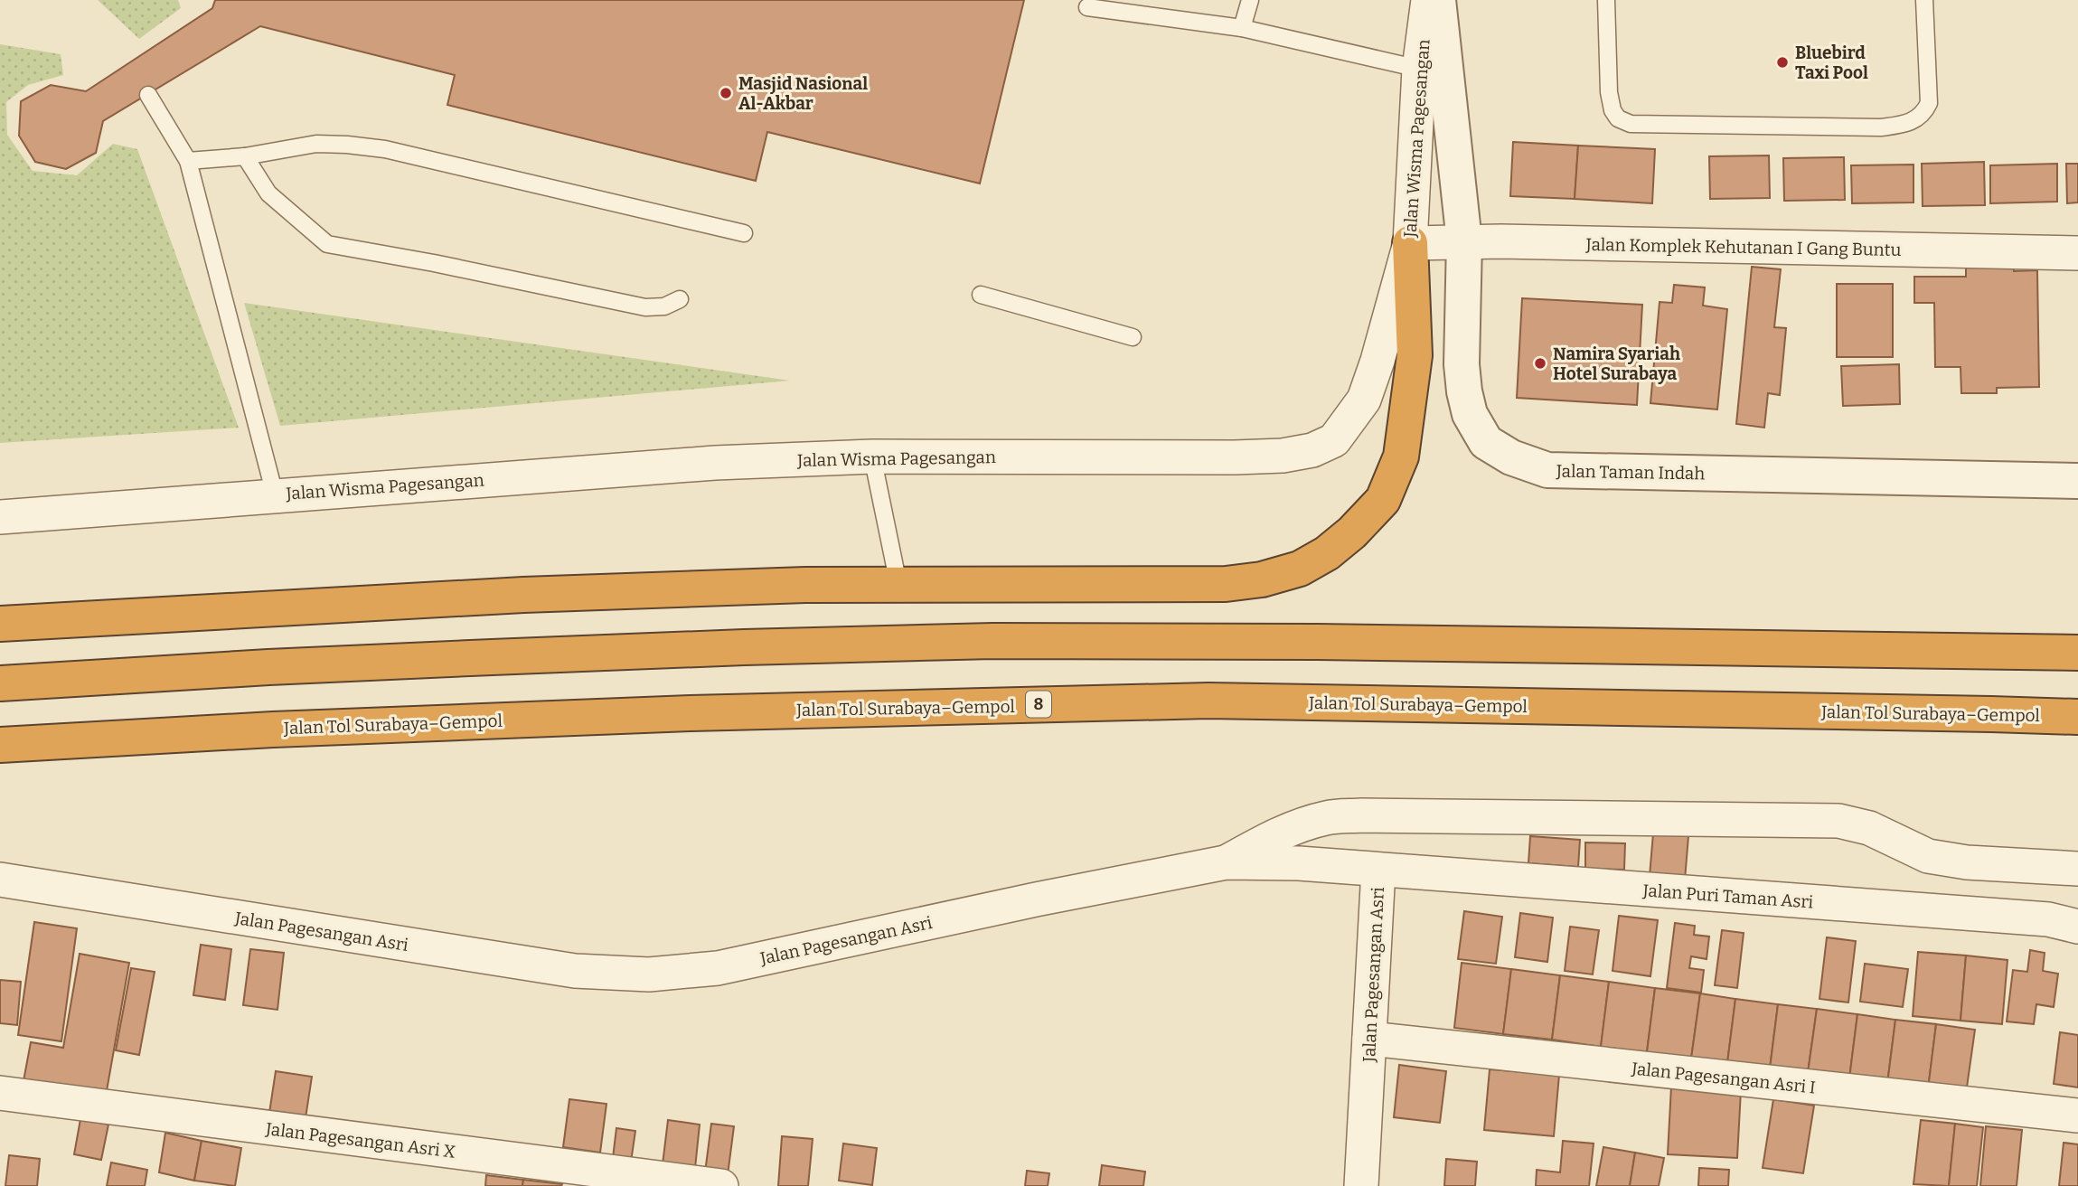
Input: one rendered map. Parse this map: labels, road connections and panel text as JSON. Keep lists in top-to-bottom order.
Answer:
{
  "streets": {
    "highway": ["8", "Jalan Tol Surabaya–Gempol"],
    "street": [
      "Jalan Wisma Pagesangan",
      "Jalan Komplek Kehutanan I Gang Buntu",
      "Jalan Taman Indah",
      "Jalan Puri Taman Asri",
      "Jalan Pagesangan Asri",
      "Jalan Pagesangan Asri I",
      "Jalan Pagesangan Asri X"
    ]
  },
  "crossings": [
    ["Jalan Wisma Pagesangan", "Jalan Komplek Kehutanan I Gang Buntu"],
    ["Jalan Komplek Kehutanan I Gang Buntu", "Jalan Taman Indah"],
    ["Jalan Puri Taman Asri", "Jalan Pagesangan Asri"],
    ["Jalan Pagesangan Asri", "Jalan Pagesangan Asri I"]
  ],
  "places": ["Bluebird Taxi Pool", "Masjid Nasional Al-Akbar", "Namira Syariah Hotel Surabaya"]
}
